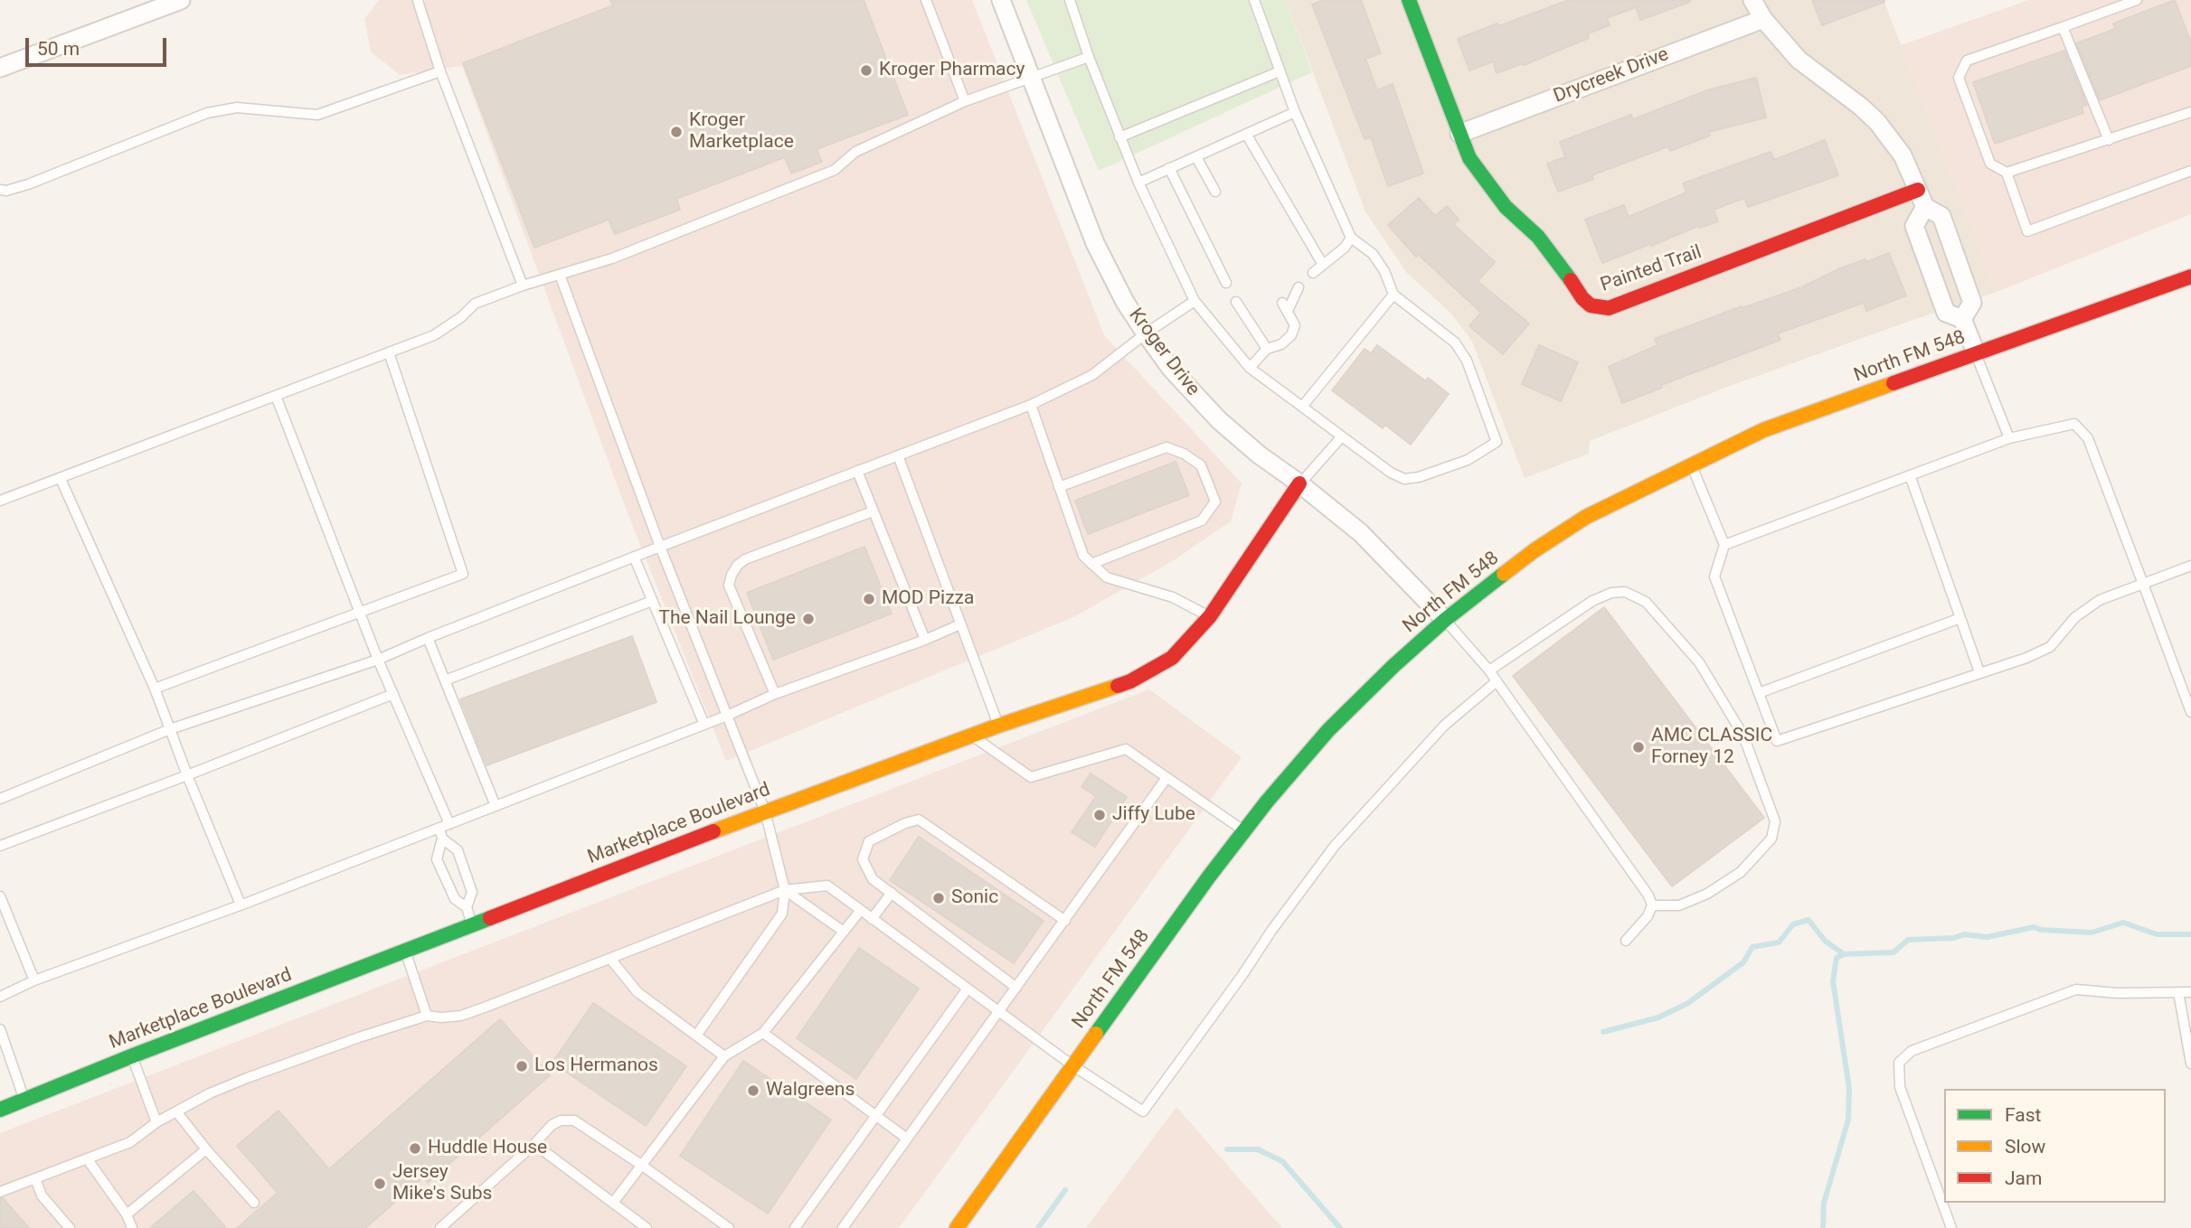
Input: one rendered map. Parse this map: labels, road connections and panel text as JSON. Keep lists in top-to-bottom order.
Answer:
{
  "streets": {
    "street": [
      "Drycreek Drive",
      "Painted Trail",
      "Kroger Drive",
      "North FM 548",
      "Marketplace Boulevard"
    ]
  },
  "crossings": [
    ["Drycreek Drive", "Painted Trail"],
    ["Kroger Drive", "North FM 548"],
    ["Kroger Drive", "Marketplace Boulevard"]
  ],
  "places": [
    "Kroger Pharmacy",
    "Kroger Marketplace",
    "MOD Pizza",
    "The Nail Lounge",
    "AMC CLASSIC Forney 12",
    "Jiffy Lube",
    "Sonic",
    "Los Hermanos",
    "Walgreens",
    "Huddle House",
    "Jersey Mike's Subs"
  ],
  "legend": ["Fast", "Slow", "Jam"],
  "scale_bar": "50 m"
}
